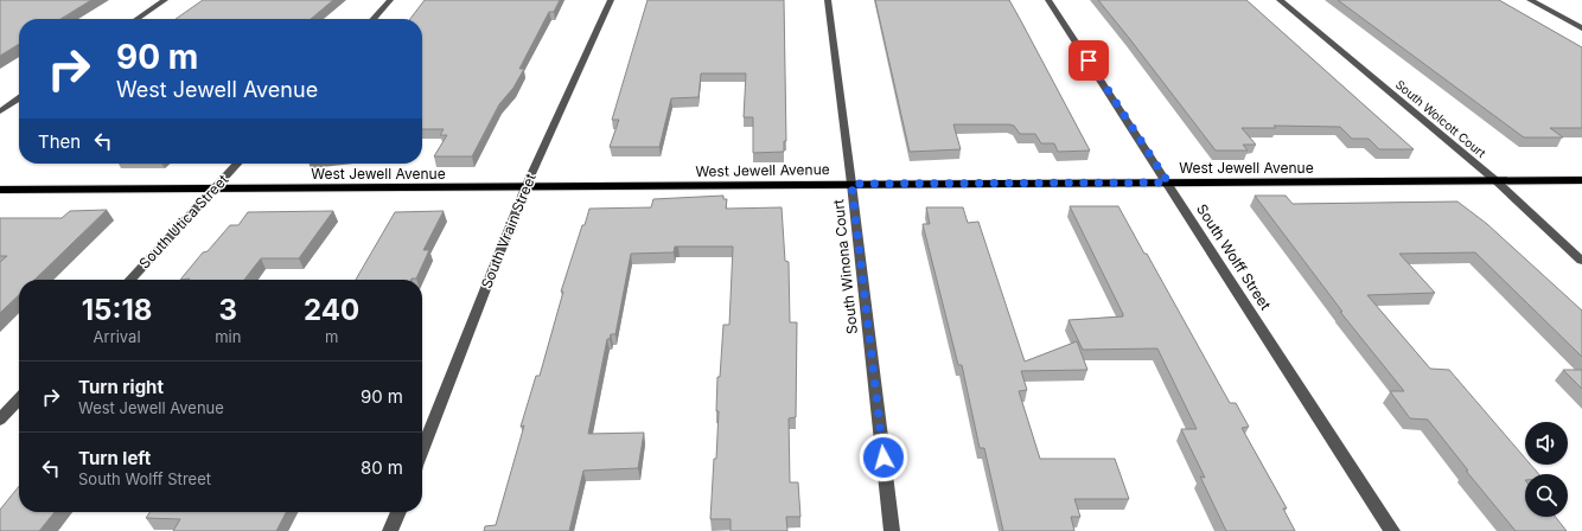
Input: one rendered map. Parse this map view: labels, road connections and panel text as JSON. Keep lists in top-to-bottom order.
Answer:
{
  "streets": {
    "main road": ["West Jewell Avenue"],
    "street": [
      "South Wolcott Court",
      "South Utica Street",
      "South Vrain Street",
      "South Wolff Street",
      "South Winona Court"
    ]
  },
  "crossings": [
    ["South Wolcott Court", "West Jewell Avenue"],
    ["West Jewell Avenue", "South Utica Street"],
    ["West Jewell Avenue", "South Vrain Street"],
    ["West Jewell Avenue", "South Wolff Street"],
    ["West Jewell Avenue", "South Winona Court"]
  ],
  "page": {
    "turn": ["90 m", "West Jewell Avenue"],
    "then": "Then",
    "eta": [
      "15:18",
      "Arrival",
      "3",
      "min",
      "240",
      "m"
    ],
    "list": [
      {
        "name": "Turn right",
        "note": "West Jewell Avenue",
        "value": "90 m"
      },
      {
        "name": "Turn left",
        "note": "South Wolff Street",
        "value": "80 m"
      }
    ]
  }
}
